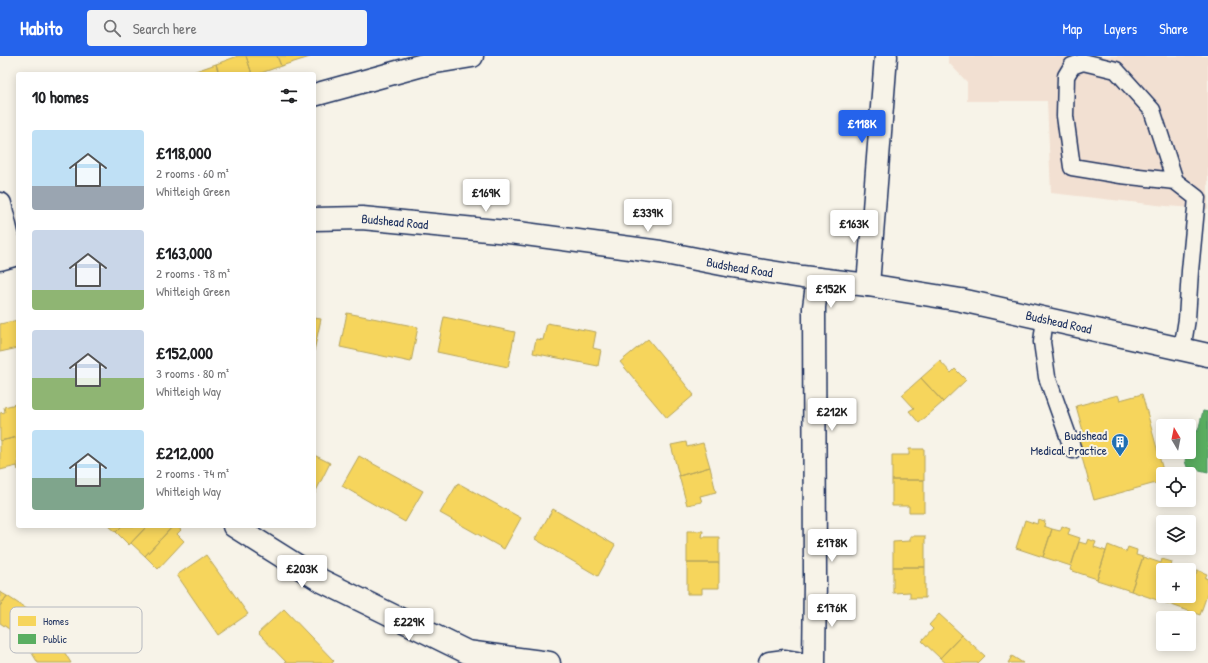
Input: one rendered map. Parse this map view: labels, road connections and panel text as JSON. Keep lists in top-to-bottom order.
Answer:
{
  "streets": {
    "street": ["Budshead Road"]
  },
  "places": {
    "building": ["Budshead Medical Practice"]
  },
  "legend": ["Homes", "Public"],
  "north": "top",
  "page": {
    "header": "Habito",
    "search": "Search here",
    "nav": ["Map", "Layers", "Share"],
    "heading": "10 homes",
    "price": [
      "£118K",
      "£169K",
      "£339K",
      "£163K",
      "£152K",
      "£212K",
      "£178K",
      "£203K",
      "£176K",
      "£229K"
    ],
    "list": [
      {
        "name": "£118,000",
        "note": "2 rooms · 60 m² · Whitleigh Green"
      },
      {
        "name": "£163,000",
        "note": "2 rooms · 78 m² · Whitleigh Green"
      },
      {
        "name": "£152,000",
        "note": "3 rooms · 80 m² · Whitleigh Way"
      },
      {
        "name": "£212,000",
        "note": "2 rooms · 74 m² · Whitleigh Way"
      }
    ],
    "map_buttons": ["+", "−"]
  }
}
